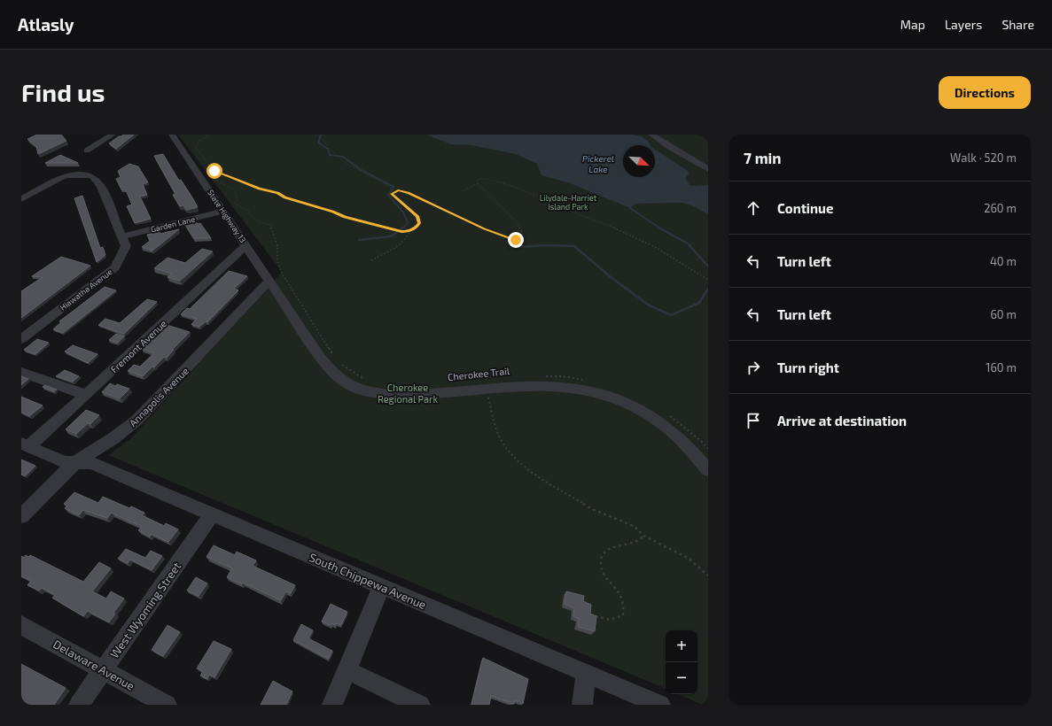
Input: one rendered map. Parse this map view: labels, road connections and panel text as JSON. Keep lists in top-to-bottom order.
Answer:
{
  "streets": {
    "street": [
      "State Highway 13",
      "Garden Lane",
      "Hiawatha Avenue",
      "Fremont Avenue",
      "Annapolis Avenue",
      "South Chippewa Avenue",
      "West Wyoming Street",
      "Delaware Avenue"
    ]
  },
  "crossings": [
    ["State Highway 13", "Garden Lane"],
    ["State Highway 13", "Fremont Avenue"],
    ["State Highway 13", "Annapolis Avenue"],
    ["Garden Lane", "Hiawatha Avenue"],
    ["Fremont Avenue", "South Chippewa Avenue"],
    ["Annapolis Avenue", "South Chippewa Avenue"],
    ["South Chippewa Avenue", "West Wyoming Street"],
    ["West Wyoming Street", "Delaware Avenue"]
  ],
  "water": ["Pickerel Lake"],
  "parks": ["Lilydale-Harriet Island Park", "Cherokee Regional Park"],
  "north": "bottom right",
  "page": {
    "header": "Atlasly",
    "nav": ["Map", "Layers", "Share"],
    "buttons": "Directions",
    "title": "Find us",
    "heading": ["7 min", "Walk · 520 m"],
    "list": [
      ["Continue", "260 m"],
      ["Turn left", "40 m"],
      ["Turn left", "60 m"],
      ["Turn right", "160 m"],
      "Arrive at destination"
    ],
    "map_buttons": ["+", "−"]
  }
}
